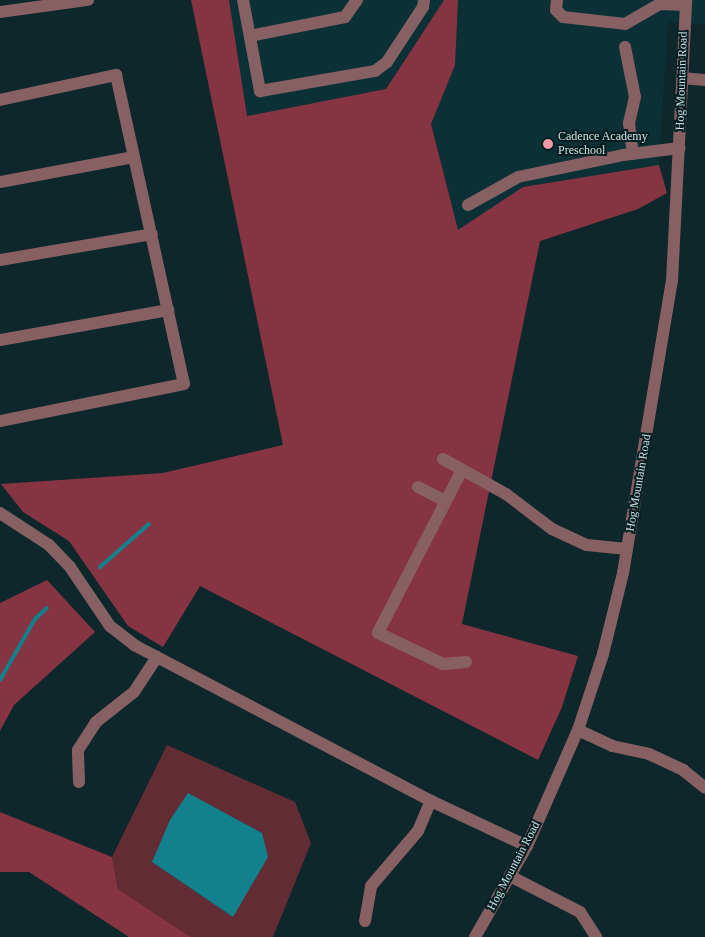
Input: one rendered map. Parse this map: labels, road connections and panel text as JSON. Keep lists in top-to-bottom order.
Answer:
{
  "streets": {
    "street": ["Hog Mountain Road"]
  },
  "places": ["Cadence Academy Preschool"]
}
